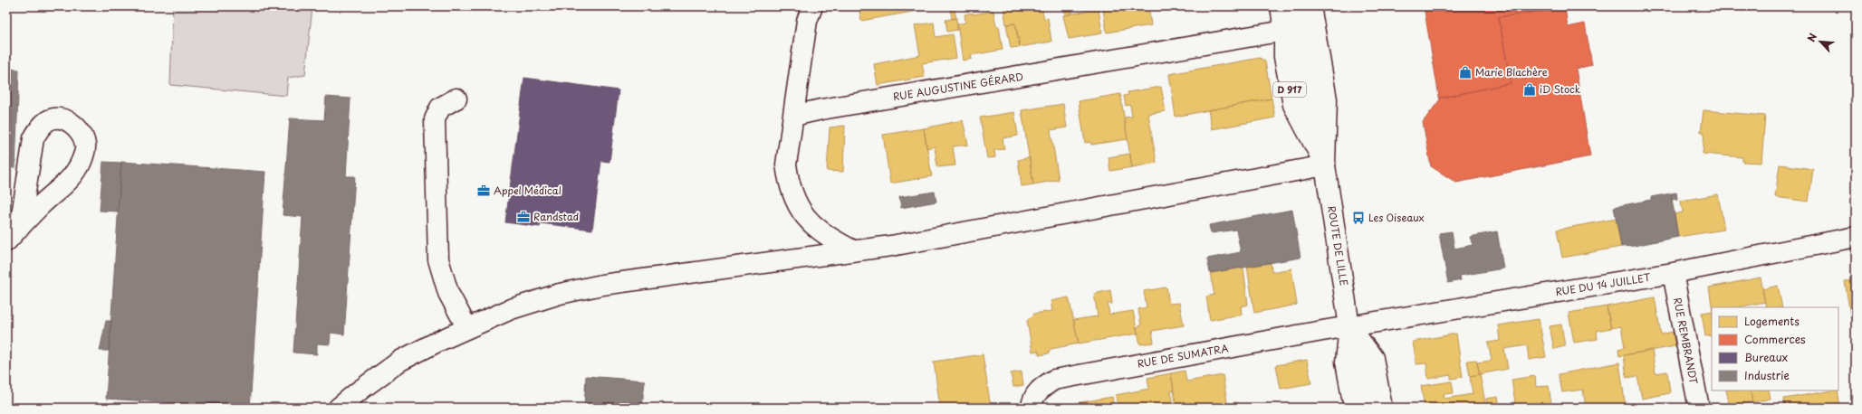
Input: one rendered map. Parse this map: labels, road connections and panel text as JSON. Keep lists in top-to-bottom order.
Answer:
{
  "streets": {
    "street": [
      "RUE AUGUSTINE GÉRARD",
      "D 917",
      "ROUTE DE LILLE",
      "RUE DU 14 JUILLET",
      "RUE REMBRANDT",
      "RUE DE SUMATRA"
    ]
  },
  "crossings": [
    ["RUE AUGUSTINE GÉRARD", "ROUTE DE LILLE"],
    ["ROUTE DE LILLE", "RUE DU 14 JUILLET"],
    ["ROUTE DE LILLE", "RUE DE SUMATRA"],
    ["RUE DU 14 JUILLET", "RUE REMBRANDT"],
    ["RUE DU 14 JUILLET", "RUE DE SUMATRA"]
  ],
  "places": {
    "shop": ["Marie Blachère", "iD Stock"],
    "office": ["Appel Médical", "Randstad"],
    "bus stop": ["Les Oiseaux"]
  },
  "legend": [
    "Logements",
    "Commerces",
    "Bureaux",
    "Industrie"
  ],
  "north": "top left"
}
